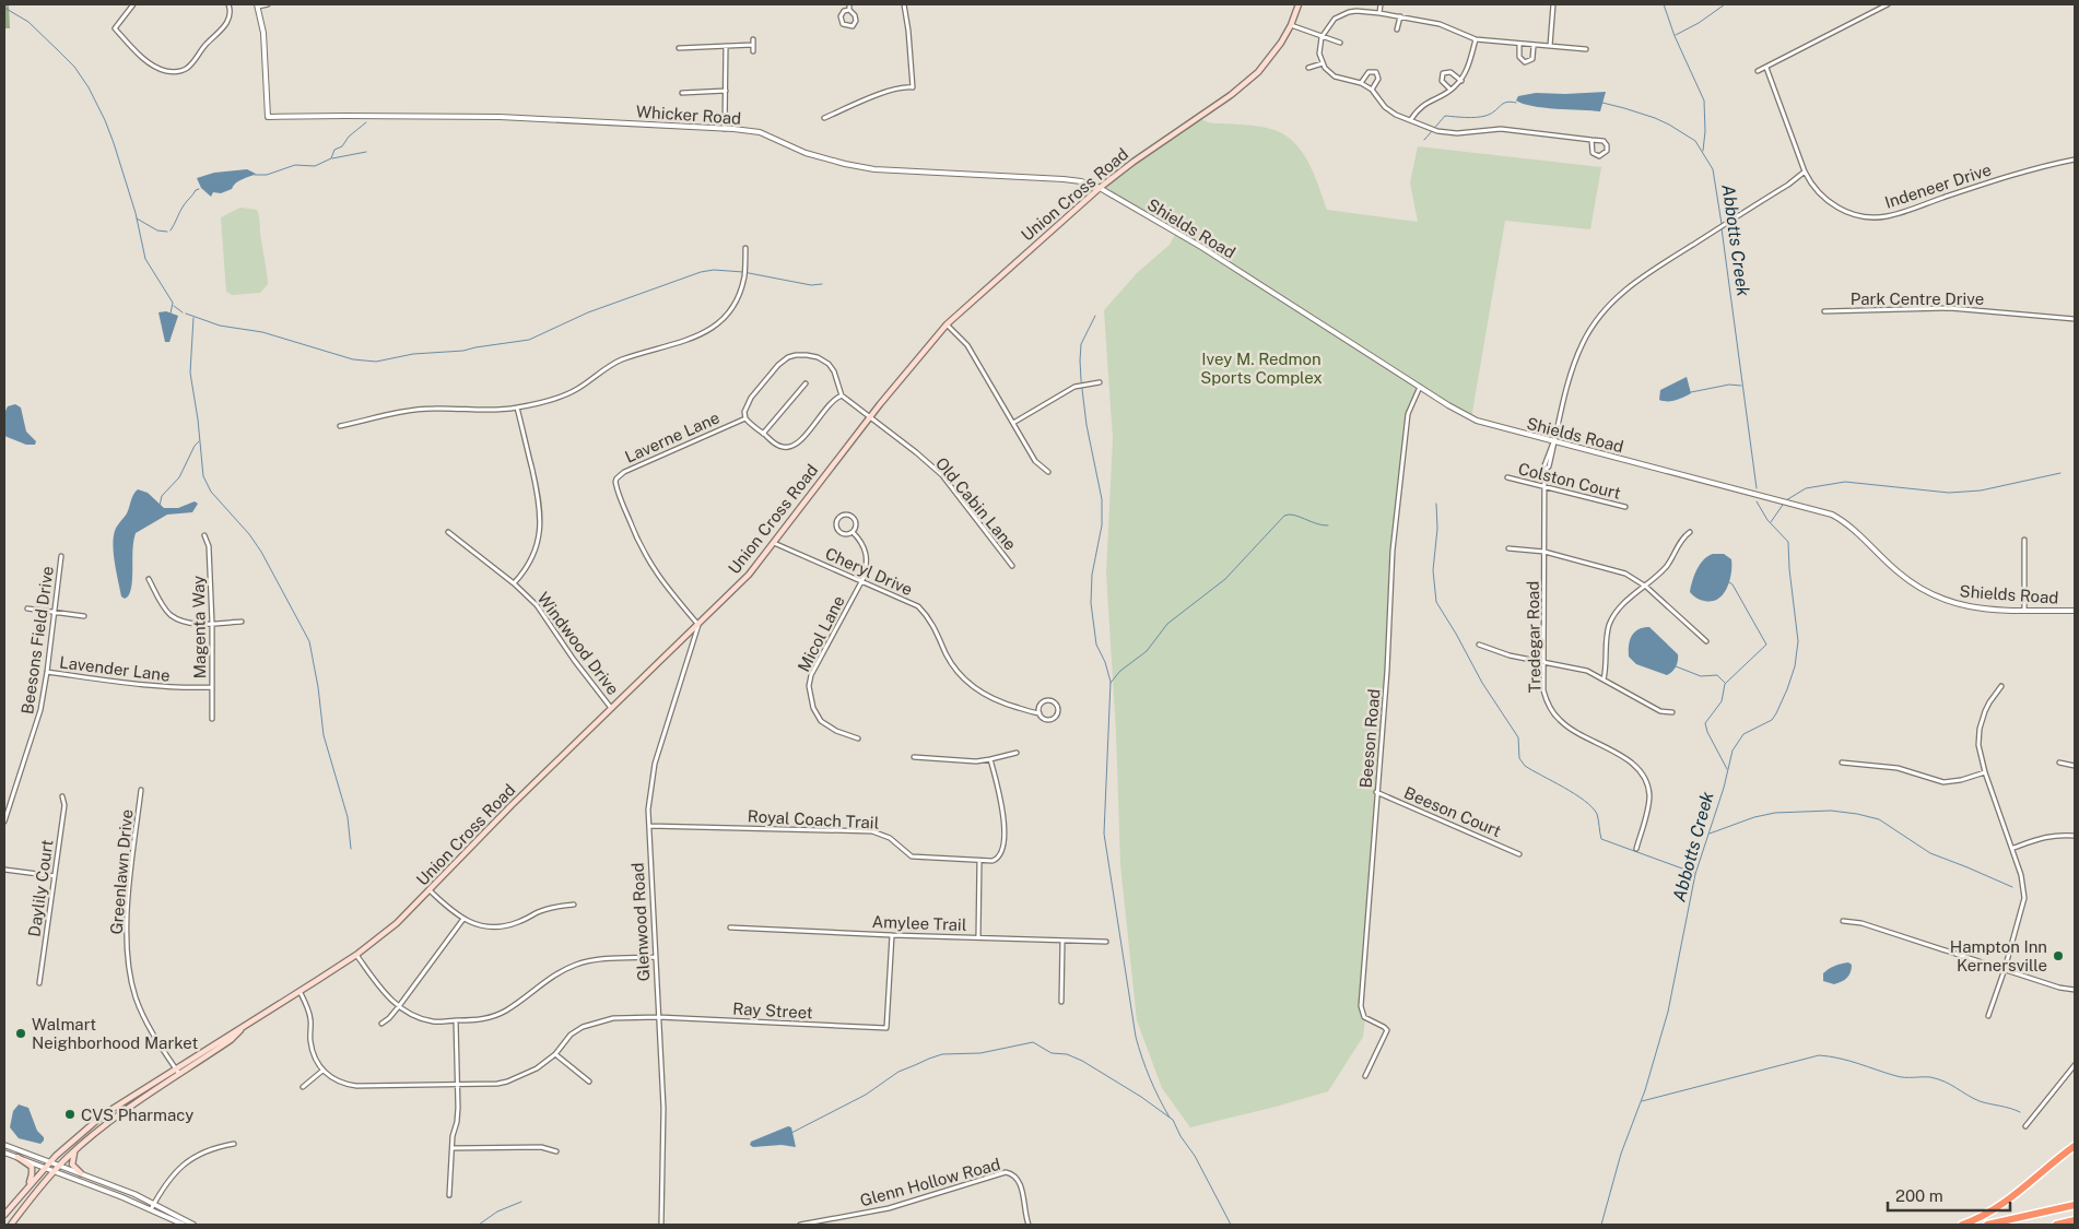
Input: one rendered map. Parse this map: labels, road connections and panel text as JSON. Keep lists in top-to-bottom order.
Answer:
{
  "streets": {
    "main road": ["Union Cross Road"],
    "street": [
      "Whicker Road",
      "Indeneer Drive",
      "Shields Road",
      "Park Centre Drive",
      "Laverne Lane",
      "Colston Court",
      "Old Cabin Lane",
      "Cheryl Drive",
      "Magenta Way",
      "Micol Lane",
      "Tredegar Road",
      "Beesons Field Drive",
      "Windwood Drive",
      "Lavender Lane",
      "Beeson Road",
      "Beeson Court",
      "Royal Coach Trail",
      "Greenlawn Drive",
      "Daylily Court",
      "Glenwood Road",
      "Amylee Trail",
      "Ray Street",
      "Glenn Hollow Road"
    ]
  },
  "crossings": [
    ["Whicker Road", "Union Cross Road"],
    ["Whicker Road", "Shields Road"],
    ["Indeneer Drive", "Tredegar Road"],
    ["Union Cross Road", "Shields Road"],
    ["Union Cross Road", "Laverne Lane"],
    ["Union Cross Road", "Old Cabin Lane"],
    ["Union Cross Road", "Cheryl Drive"],
    ["Union Cross Road", "Windwood Drive"],
    ["Union Cross Road", "Greenlawn Drive"],
    ["Union Cross Road", "Glenwood Road"],
    ["Shields Road", "Tredegar Road"],
    ["Shields Road", "Beeson Road"],
    ["Laverne Lane", "Old Cabin Lane"],
    ["Laverne Lane", "Glenwood Road"],
    ["Colston Court", "Tredegar Road"],
    ["Cheryl Drive", "Micol Lane"],
    ["Magenta Way", "Lavender Lane"],
    ["Beesons Field Drive", "Lavender Lane"],
    ["Beeson Road", "Beeson Court"],
    ["Royal Coach Trail", "Glenwood Road"],
    ["Glenwood Road", "Ray Street"],
    ["Amylee Trail", "Ray Street"]
  ],
  "water": ["Abbotts Creek"],
  "parks": ["Ivey M. Redmon Sports Complex"],
  "places": ["Hampton Inn Kernersville", "Walmart Neighborhood Market", "CVS Pharmacy"],
  "scale_bar": "200 m"
}
